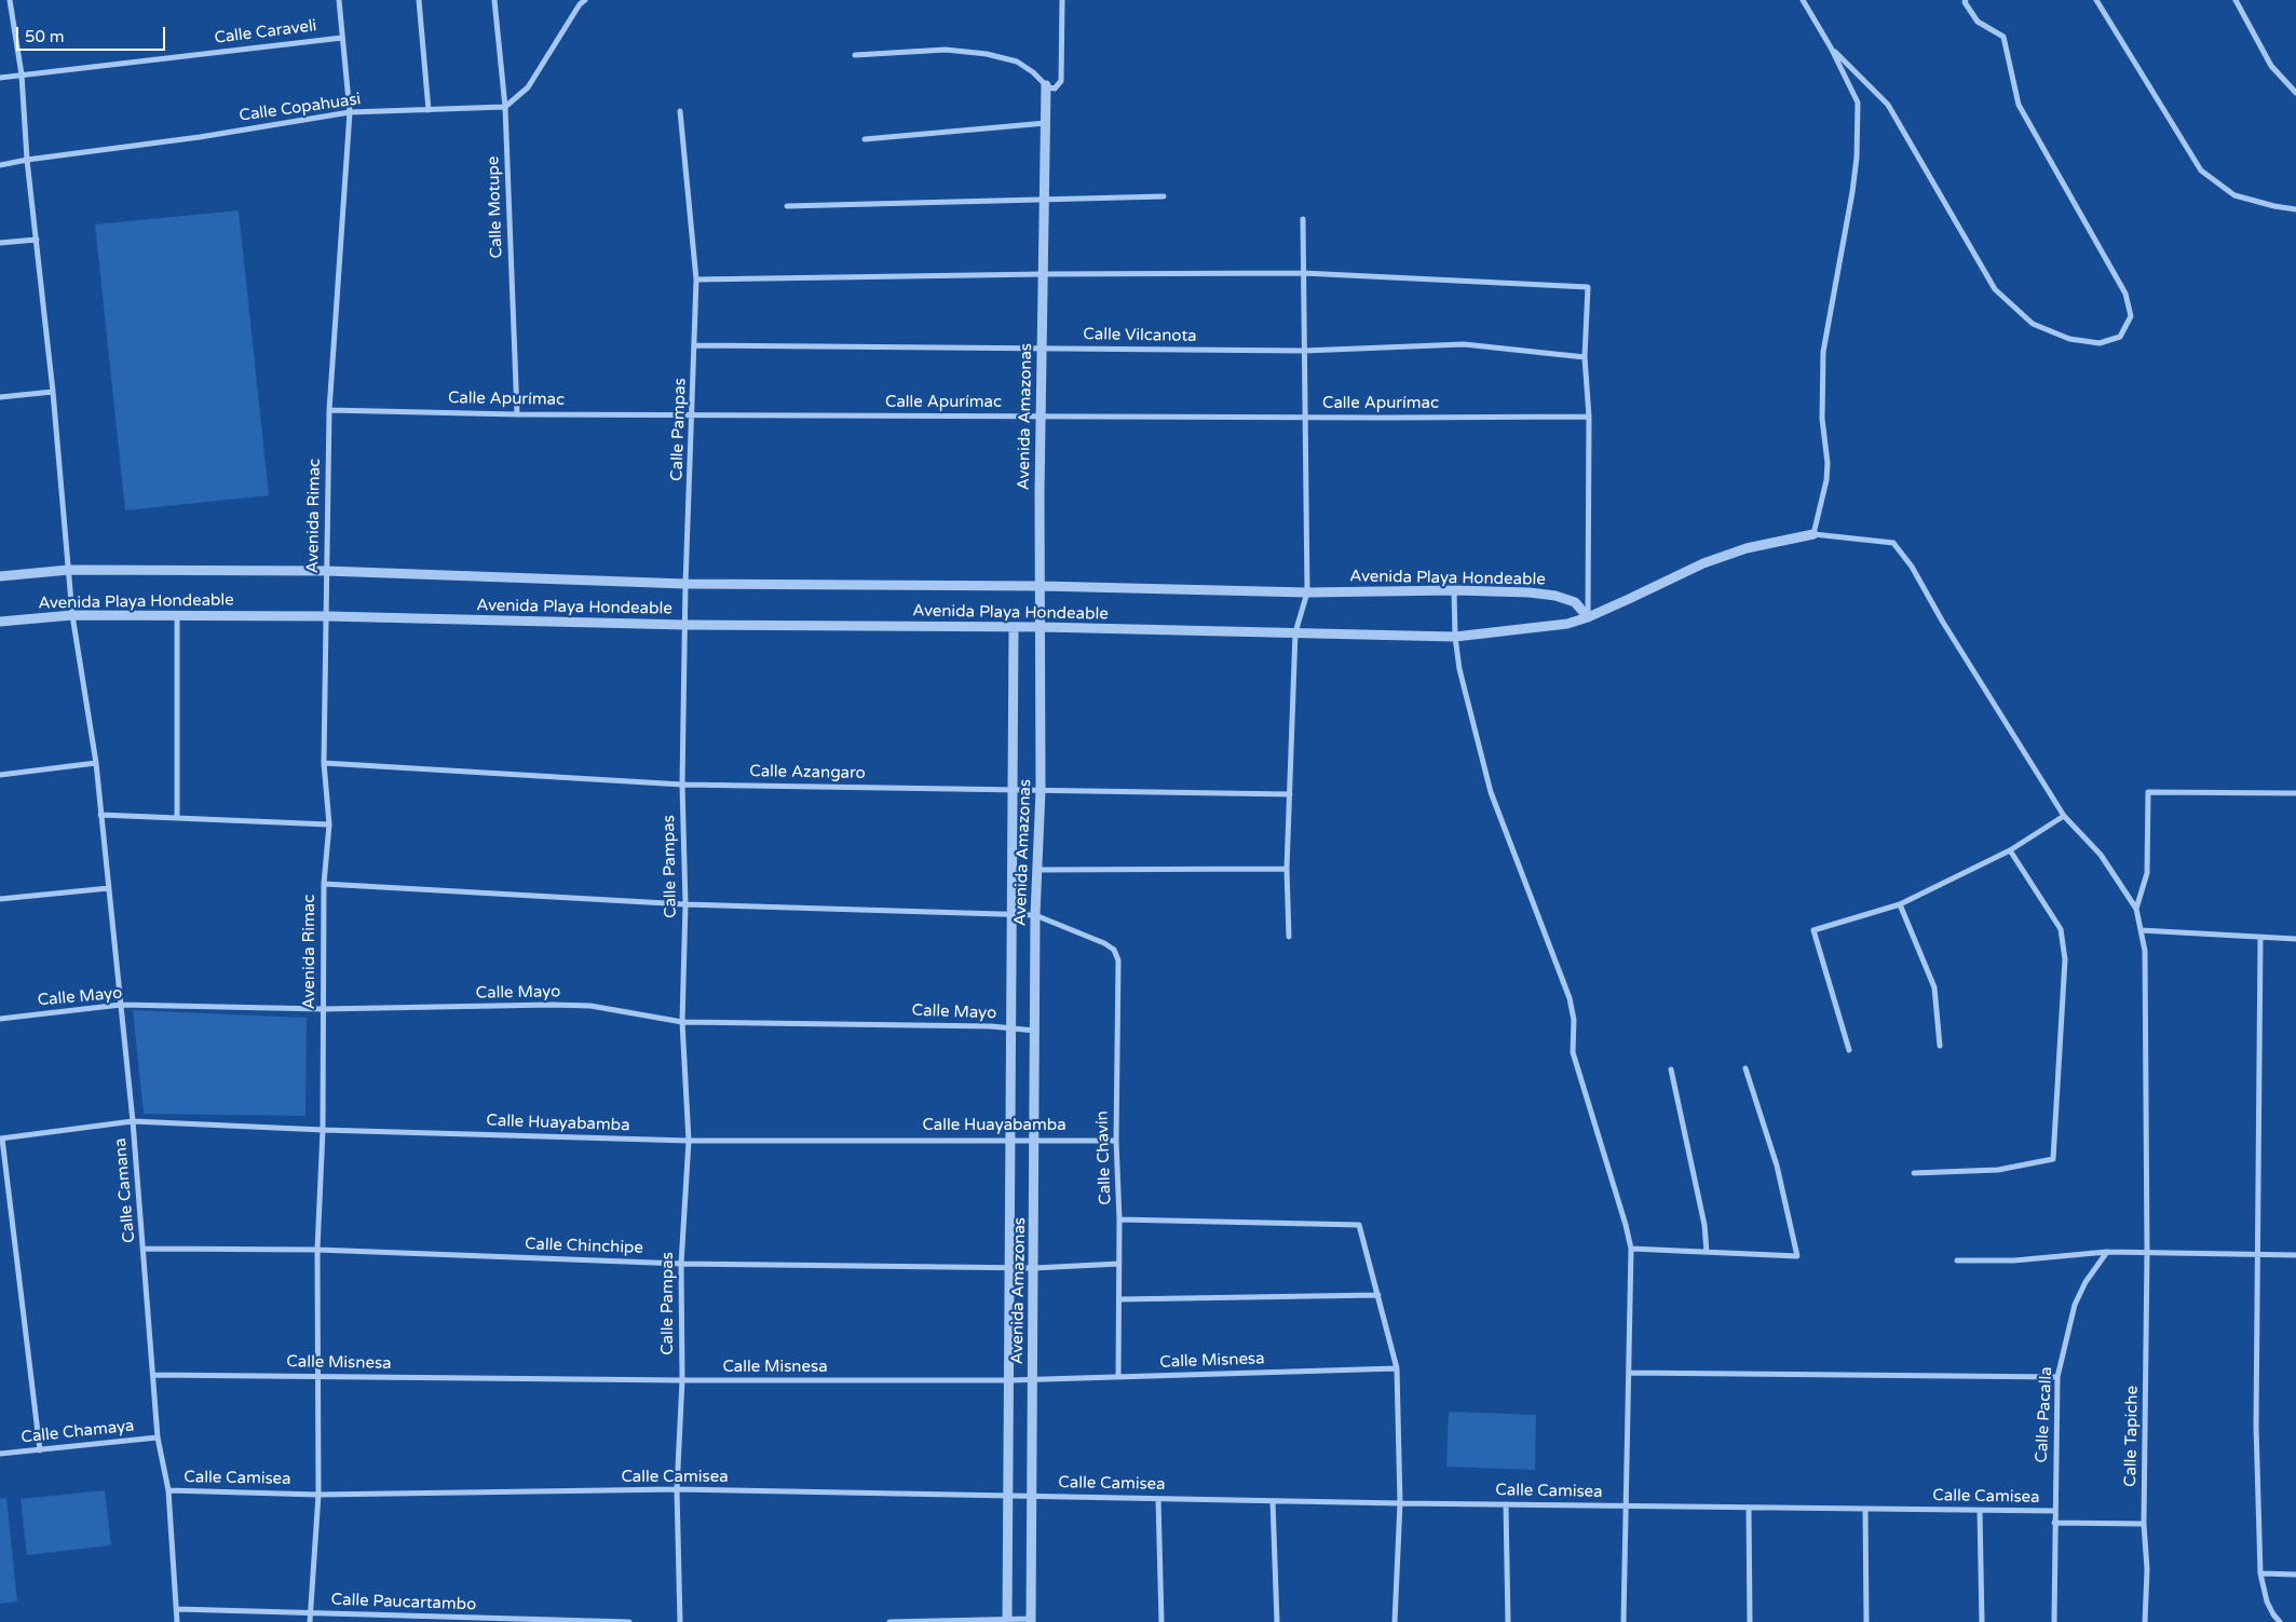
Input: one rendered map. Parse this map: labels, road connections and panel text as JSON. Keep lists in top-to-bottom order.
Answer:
{
  "streets": {
    "street": [
      "Calle Caraveli",
      "Calle Copahuasi",
      "Calle Motupe",
      "Calle Vilcanota",
      "Calle Apurímac",
      "Avenida Amazonas",
      "Calle Pampas",
      "Avenida Rimac",
      "Avenida Playa Hondeable",
      "Calle Azangaro",
      "Calle Mayo",
      "Calle Huayabamba",
      "Calle Chavín",
      "Calle Camana",
      "Calle Chinchipe",
      "Calle Misnesa",
      "Calle Pacalla",
      "Calle Chamaya",
      "Calle Tapiche",
      "Calle Camisea",
      "Calle Paucartambo"
    ]
  },
  "crossings": [
    ["Calle Caraveli", "Avenida Rimac"],
    ["Calle Caraveli", "Calle Camana"],
    ["Calle Copahuasi", "Calle Motupe"],
    ["Calle Copahuasi", "Avenida Rimac"],
    ["Calle Copahuasi", "Calle Camana"],
    ["Calle Motupe", "Calle Apurímac"],
    ["Calle Vilcanota", "Avenida Amazonas"],
    ["Calle Vilcanota", "Calle Pampas"],
    ["Calle Apurímac", "Avenida Amazonas"],
    ["Calle Apurímac", "Calle Pampas"],
    ["Calle Apurímac", "Avenida Rimac"],
    ["Avenida Amazonas", "Avenida Playa Hondeable"],
    ["Avenida Amazonas", "Calle Azangaro"],
    ["Avenida Amazonas", "Calle Mayo"],
    ["Avenida Amazonas", "Calle Huayabamba"],
    ["Avenida Amazonas", "Calle Chavín"],
    ["Avenida Amazonas", "Calle Chinchipe"],
    ["Avenida Amazonas", "Calle Misnesa"],
    ["Avenida Amazonas", "Calle Camisea"],
    ["Calle Pampas", "Avenida Playa Hondeable"],
    ["Calle Pampas", "Calle Azangaro"],
    ["Calle Pampas", "Calle Mayo"],
    ["Calle Pampas", "Calle Huayabamba"],
    ["Calle Pampas", "Calle Chinchipe"],
    ["Calle Pampas", "Calle Misnesa"],
    ["Calle Pampas", "Calle Camisea"],
    ["Avenida Rimac", "Avenida Playa Hondeable"],
    ["Avenida Rimac", "Calle Azangaro"],
    ["Avenida Rimac", "Calle Mayo"],
    ["Avenida Rimac", "Calle Huayabamba"],
    ["Avenida Rimac", "Calle Chinchipe"],
    ["Avenida Rimac", "Calle Misnesa"],
    ["Avenida Rimac", "Calle Camisea"],
    ["Avenida Rimac", "Calle Paucartambo"],
    ["Avenida Playa Hondeable", "Calle Camana"],
    ["Calle Mayo", "Calle Camana"],
    ["Calle Huayabamba", "Calle Chavín"],
    ["Calle Huayabamba", "Calle Camana"],
    ["Calle Chavín", "Calle Chinchipe"],
    ["Calle Chavín", "Calle Misnesa"],
    ["Calle Camana", "Calle Chinchipe"],
    ["Calle Camana", "Calle Misnesa"],
    ["Calle Camana", "Calle Chamaya"],
    ["Calle Camana", "Calle Camisea"],
    ["Calle Camana", "Calle Paucartambo"],
    ["Calle Pacalla", "Calle Camisea"]
  ],
  "scale_bar": "50 m"
}
